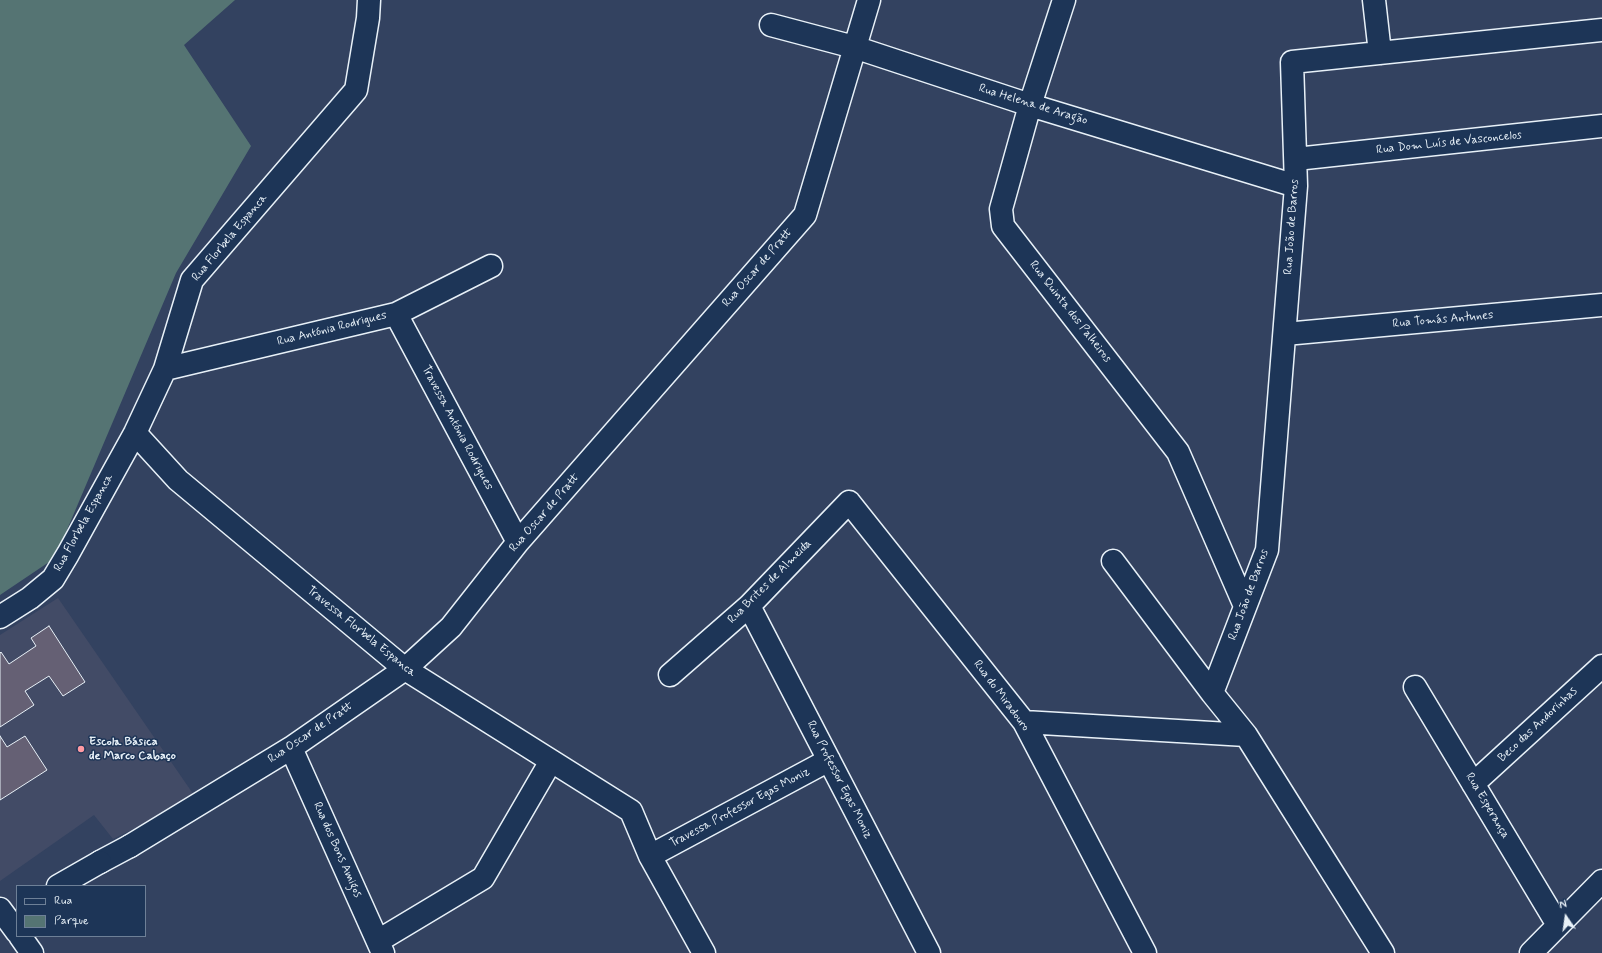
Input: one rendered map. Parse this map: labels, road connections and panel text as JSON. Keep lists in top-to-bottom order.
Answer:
{
  "streets": {
    "street": [
      "Rua Helena de Aragão",
      "Rua Dom Luís de Vasconcelos",
      "Rua João de Barros",
      "Rua Florbela Espanca",
      "Rua Oscar de Pratt",
      "Rua Quinta dos Palheiros",
      "Rua Tomás Antunes",
      "Rua Antónia Rodrigues",
      "Travessa Antónia Rodrigues",
      "Rua Brites de Almeida",
      "Travessa Florbela Espanca",
      "Rua do Miradouro",
      "Beco das Andorinhas",
      "Rua Professor Egas Moniz",
      "Rua Esperança",
      "Travessa Professor Egas Moniz",
      "Rua dos Bons Amigos"
    ]
  },
  "crossings": [
    ["Rua Helena de Aragão", "Rua João de Barros"],
    ["Rua Helena de Aragão", "Rua Oscar de Pratt"],
    ["Rua Helena de Aragão", "Rua Quinta dos Palheiros"],
    ["Rua Dom Luís de Vasconcelos", "Rua João de Barros"],
    ["Rua João de Barros", "Rua Quinta dos Palheiros"],
    ["Rua João de Barros", "Rua Tomás Antunes"],
    ["Rua Florbela Espanca", "Rua Antónia Rodrigues"],
    ["Rua Florbela Espanca", "Travessa Florbela Espanca"],
    ["Rua Oscar de Pratt", "Travessa Antónia Rodrigues"],
    ["Rua Oscar de Pratt", "Travessa Florbela Espanca"],
    ["Rua Oscar de Pratt", "Rua dos Bons Amigos"],
    ["Rua Antónia Rodrigues", "Travessa Antónia Rodrigues"],
    ["Rua Brites de Almeida", "Rua do Miradouro"],
    ["Rua Brites de Almeida", "Rua Professor Egas Moniz"],
    ["Travessa Florbela Espanca", "Travessa Professor Egas Moniz"],
    ["Beco das Andorinhas", "Rua Esperança"],
    ["Rua Professor Egas Moniz", "Travessa Professor Egas Moniz"]
  ],
  "places": ["Escola Básica de Marco Cabaço"],
  "legend": ["Rua", "Parque"],
  "north": "top"
}
